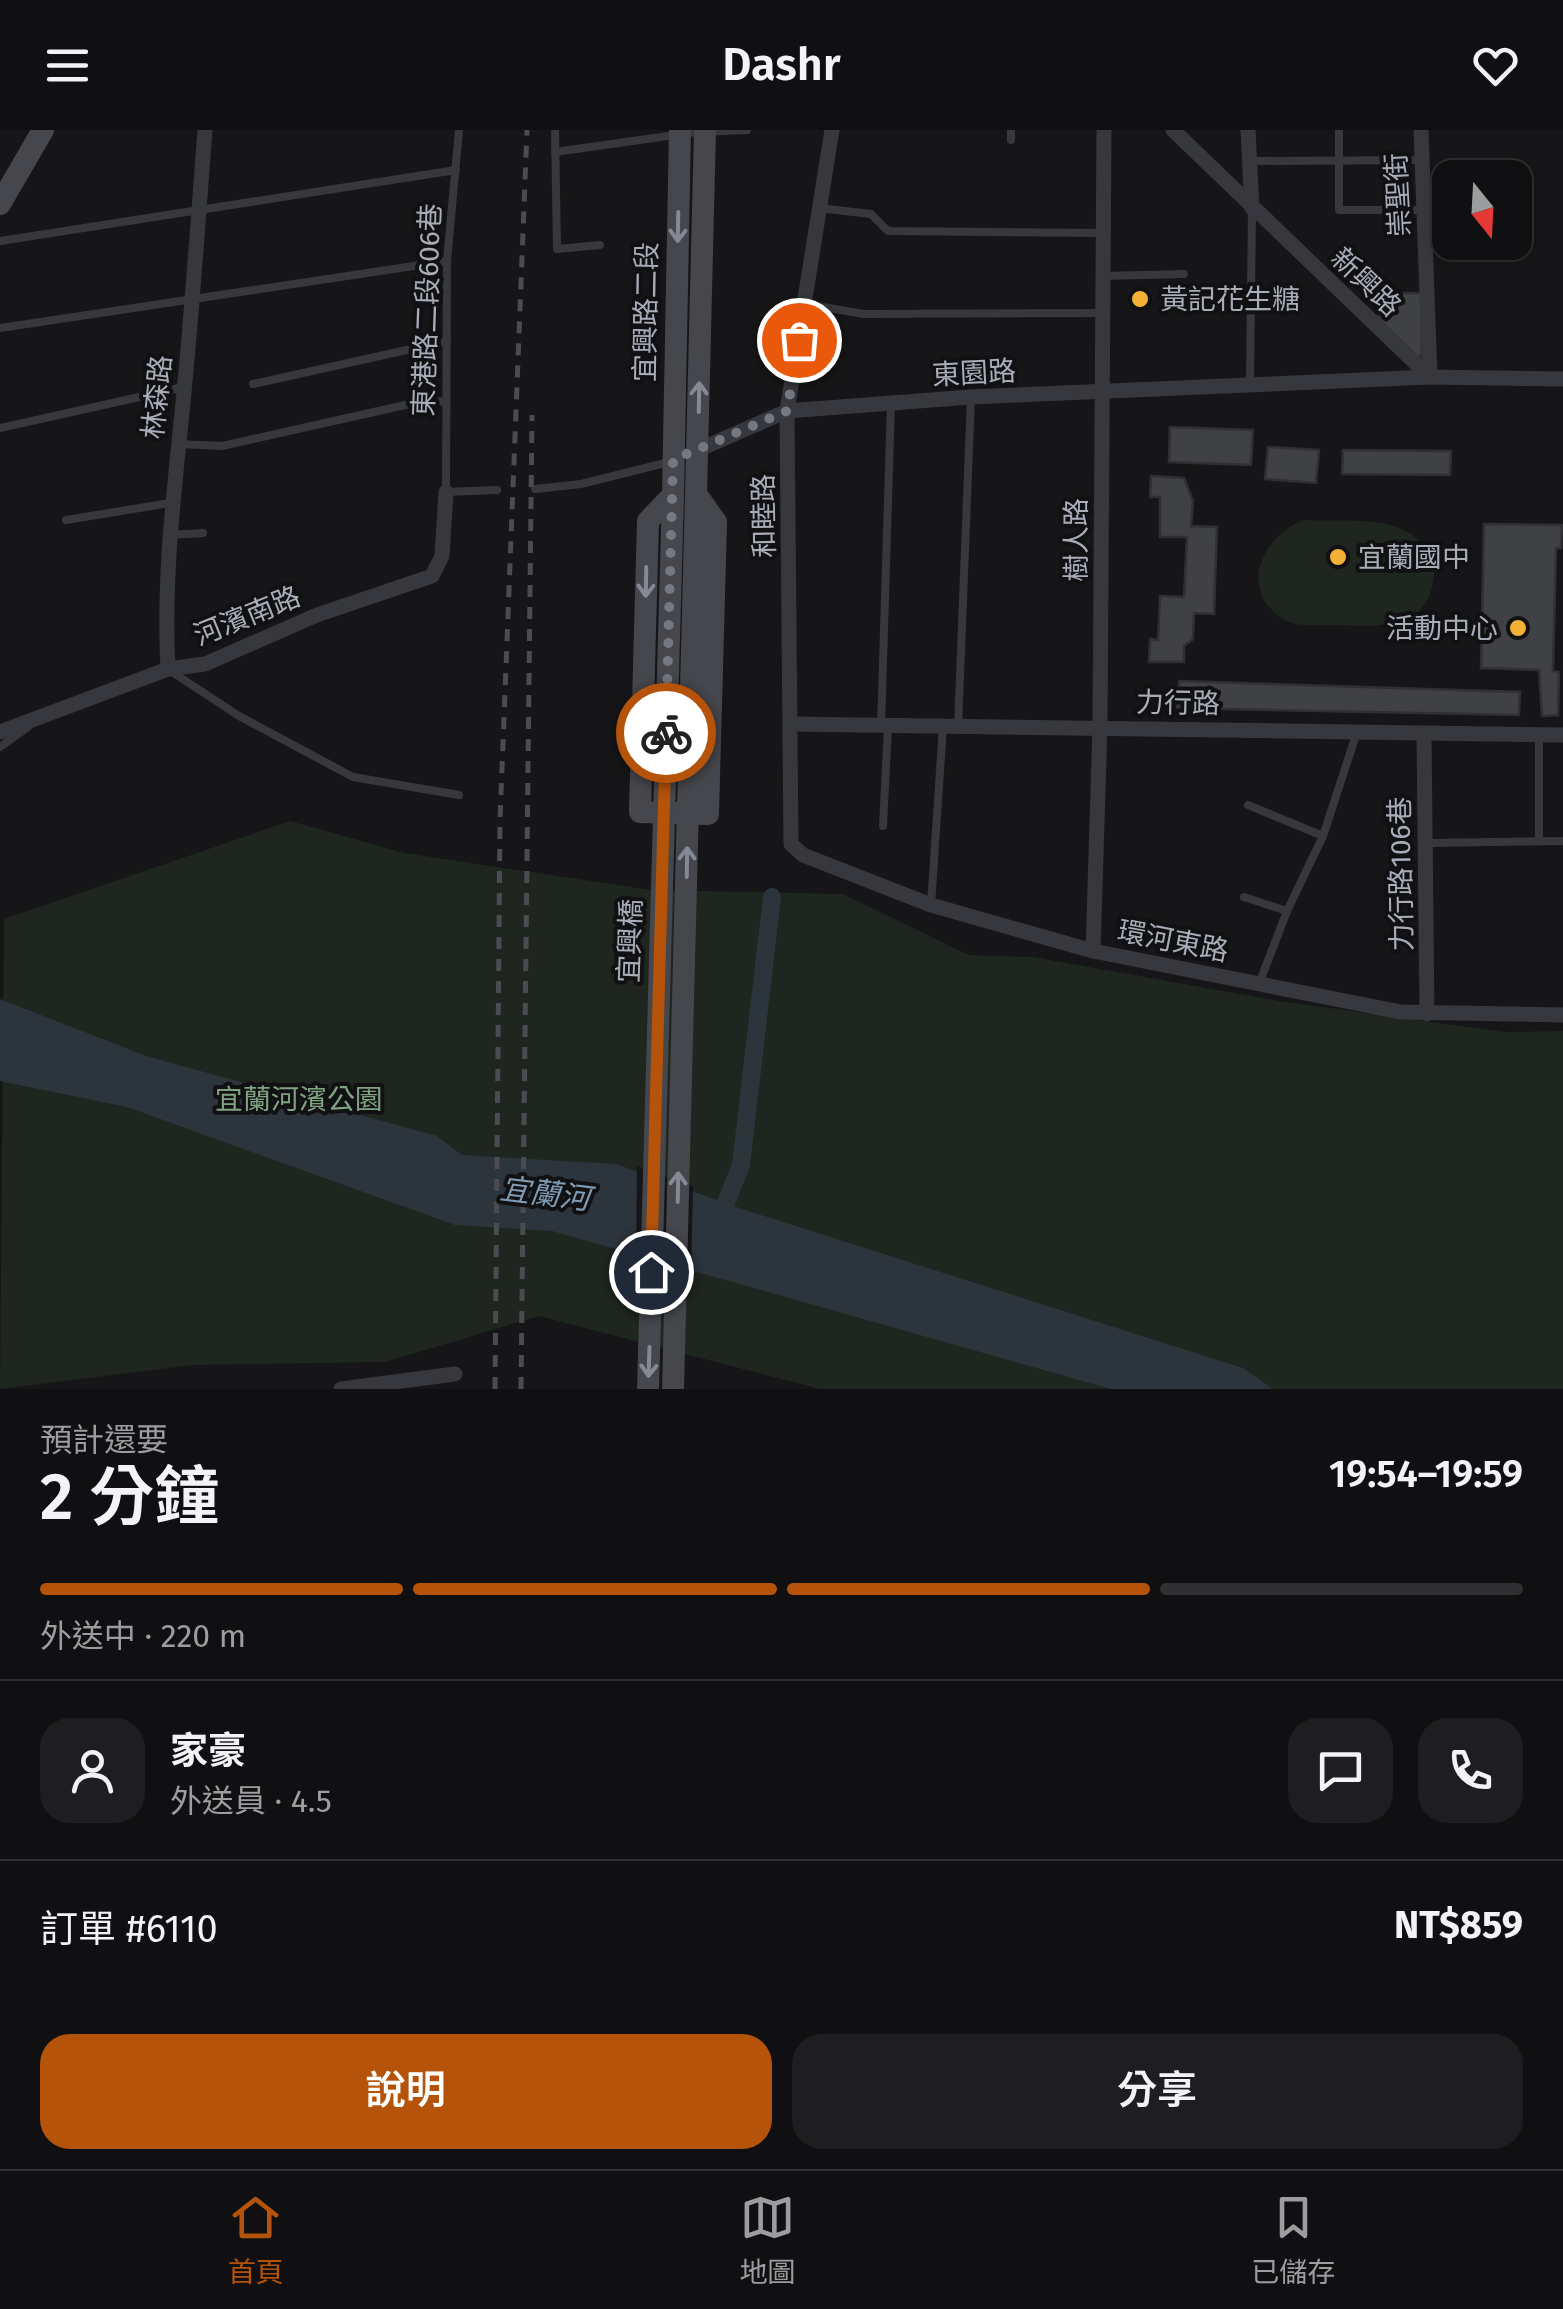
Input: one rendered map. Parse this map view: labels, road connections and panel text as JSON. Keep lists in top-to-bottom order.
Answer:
{
  "streets": {
    "street": [
      "崇聖街",
      "新興路",
      "宜興路二段",
      "東園路",
      "林森路",
      "和睦路",
      "樹人路",
      "河濱南路",
      "力行路",
      "力行路106巷",
      "宜興橋",
      "環河東路"
    ],
    "lane": ["東港路二段606巷"]
  },
  "crossings": [
    ["崇聖街", "新興路"],
    ["崇聖街", "東園路"],
    ["新興路", "東園路"],
    ["東港路二段606巷", "河濱南路"],
    ["宜興路二段", "東園路"],
    ["宜興路二段", "宜興橋"],
    ["東園路", "和睦路"],
    ["東園路", "樹人路"],
    ["林森路", "河濱南路"],
    ["和睦路", "力行路"],
    ["和睦路", "環河東路"],
    ["樹人路", "力行路"],
    ["樹人路", "環河東路"],
    ["力行路", "力行路106巷"],
    ["力行路106巷", "環河東路"]
  ],
  "water": ["宜蘭河"],
  "parks": ["宜蘭河濱公園"],
  "places": ["黃記花生糖", "宜蘭國中", "活動中心"],
  "north": "bottom",
  "page": {
    "header": "Dashr",
    "heading": ["2 分鐘", "預計還要", "19:54–19:59"],
    "panel": [
      "家豪",
      "外送員 · 4.5",
      "訂單 #6110",
      "NT$859"
    ],
    "bar": "外送中 · 220 m",
    "buttons": ["說明", "分享"],
    "tabs": ["首頁", "地圖", "已儲存"]
  }
}
